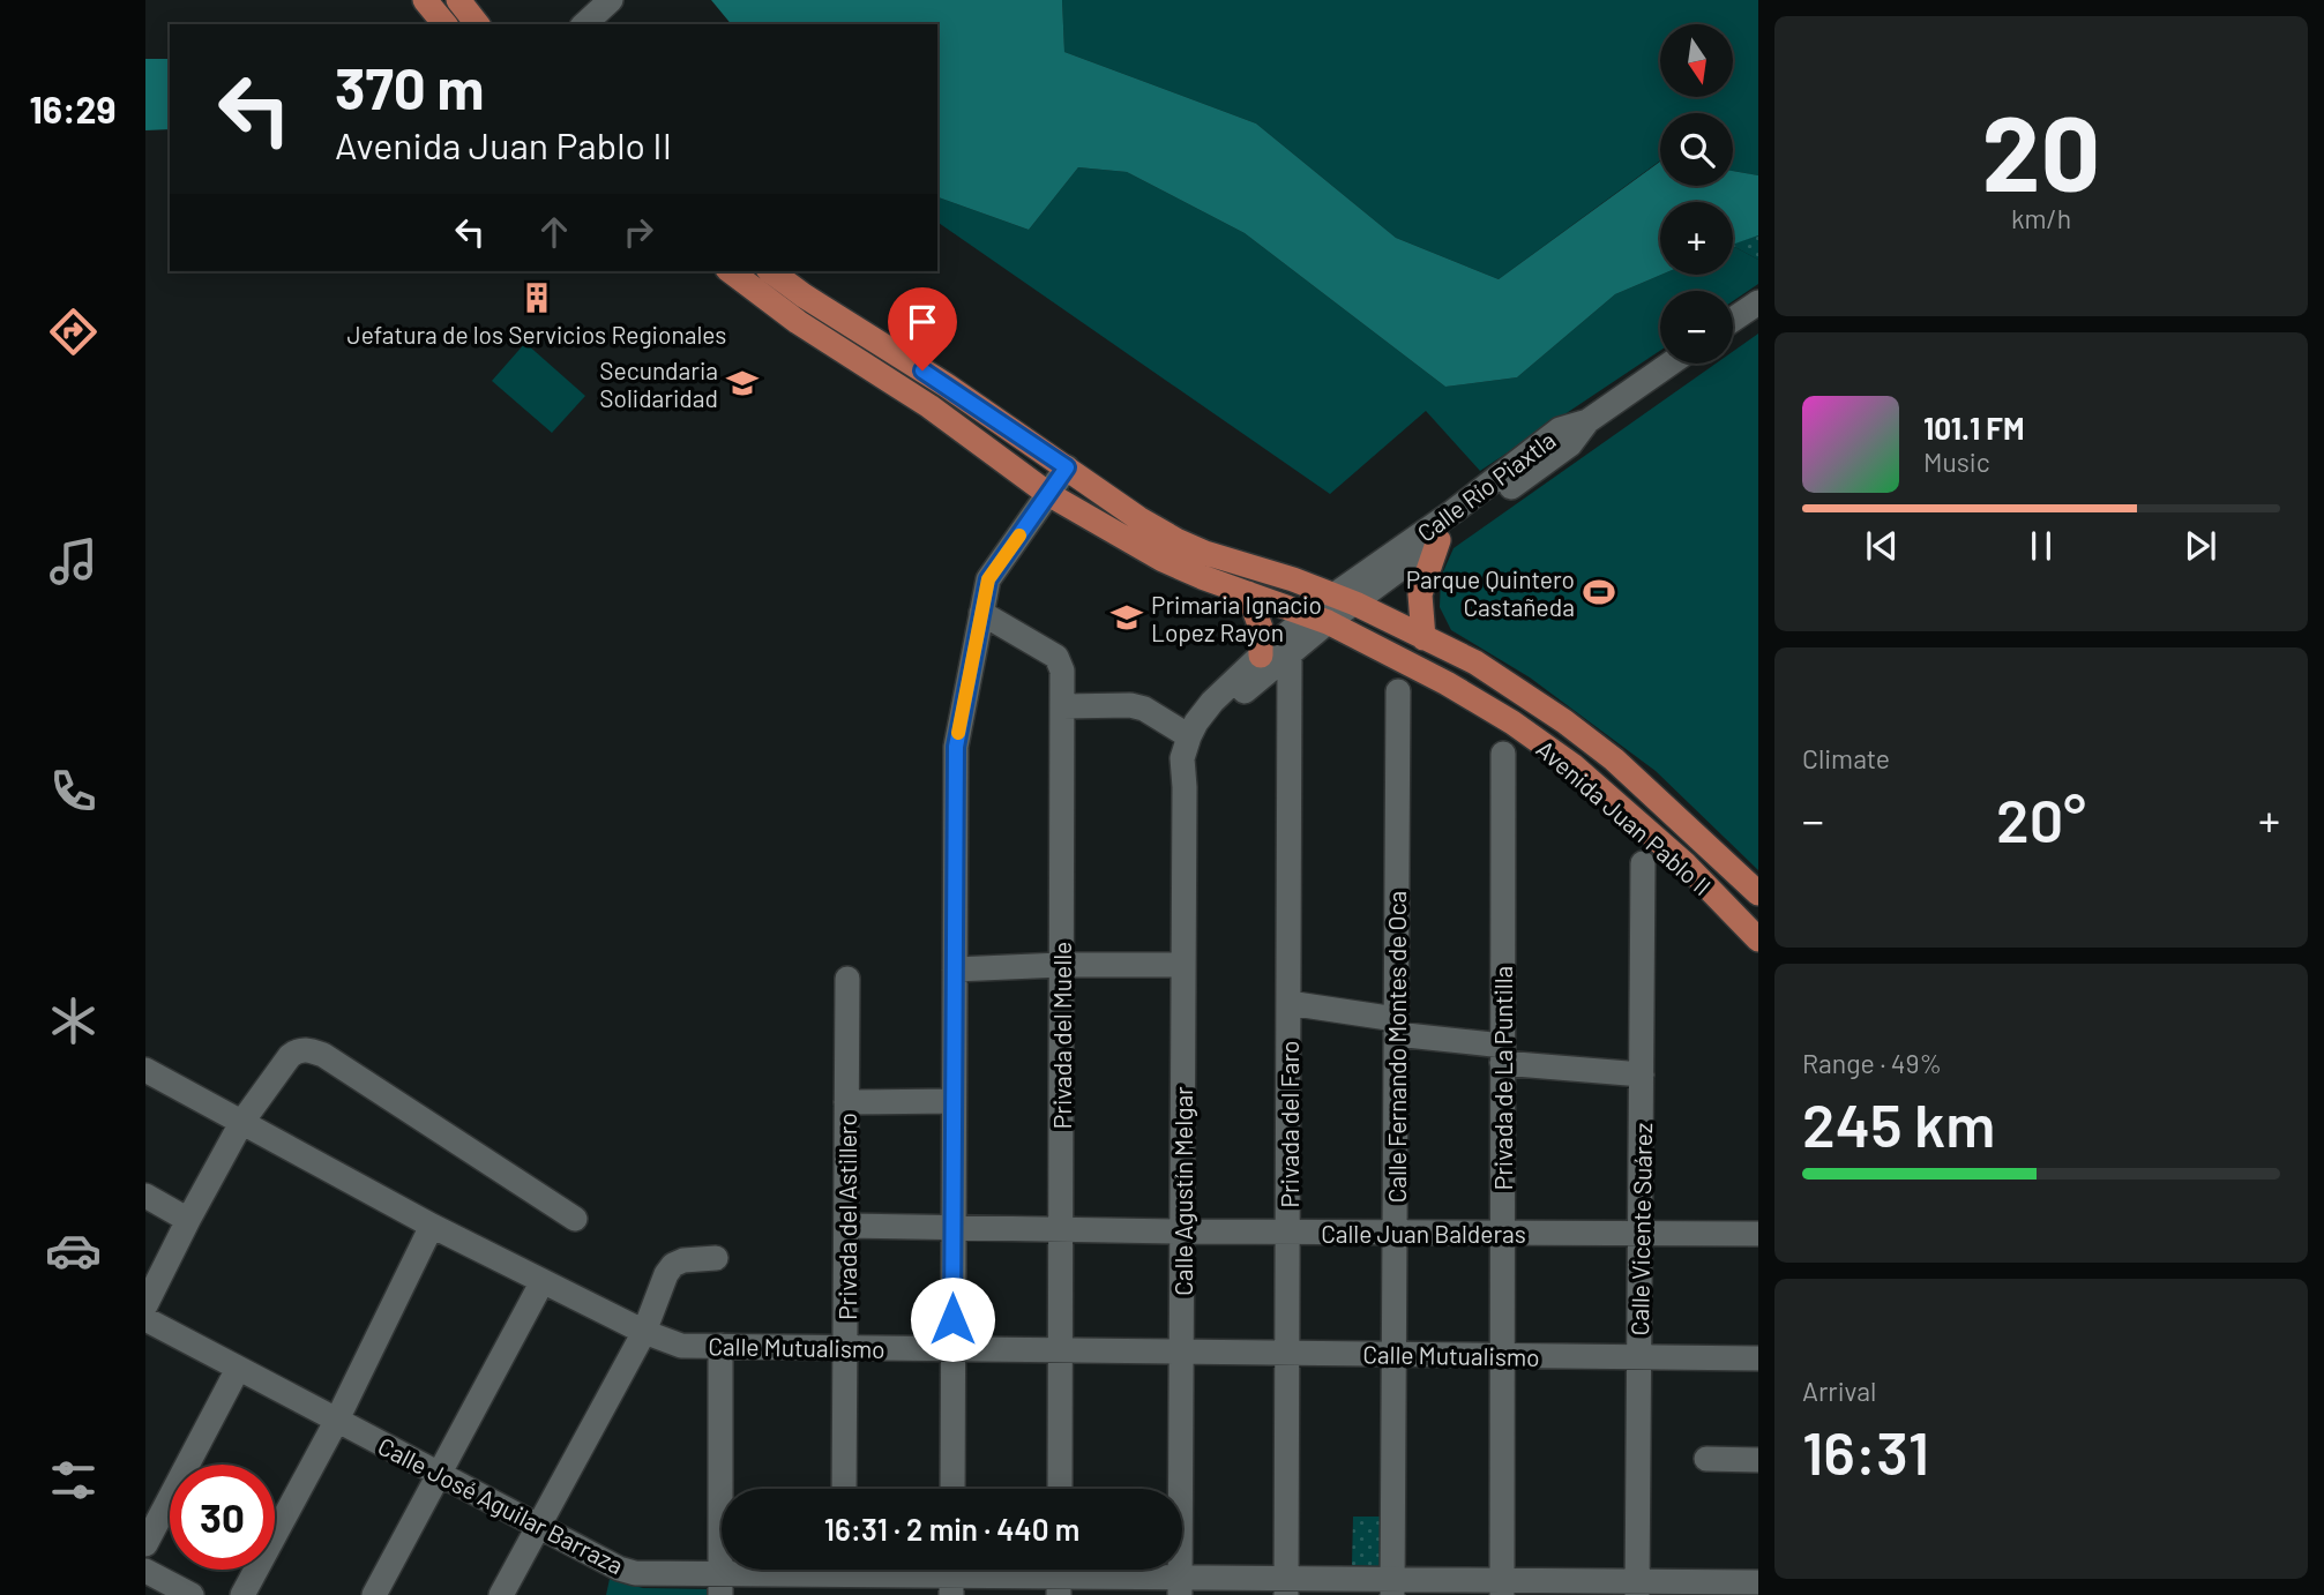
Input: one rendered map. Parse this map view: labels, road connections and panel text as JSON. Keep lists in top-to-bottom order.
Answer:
{
  "streets": {
    "main road": ["Avenida Juan Pablo II"],
    "street": [
      "Calle Río Piaxtla",
      "Privada del Muelle",
      "Calle Fernando Montes de Oca",
      "Privada de La Puntilla",
      "Privada del Faro",
      "Calle Agustín Melgar",
      "Privada del Astillero",
      "Calle Vicente Suárez",
      "Calle Juan Balderas",
      "Calle Mutualismo",
      "Calle José Aguilar Barraza"
    ]
  },
  "crossings": [
    ["Calle Río Piaxtla", "Avenida Juan Pablo II"],
    ["Calle Río Piaxtla", "Calle Agustín Melgar"],
    ["Avenida Juan Pablo II", "Calle Agustín Melgar"],
    ["Privada del Muelle", "Calle Juan Balderas"],
    ["Privada del Muelle", "Calle Mutualismo"],
    ["Calle Fernando Montes de Oca", "Calle Juan Balderas"],
    ["Calle Fernando Montes de Oca", "Calle Mutualismo"],
    ["Calle Fernando Montes de Oca", "Calle José Aguilar Barraza"],
    ["Privada de La Puntilla", "Calle Juan Balderas"],
    ["Privada de La Puntilla", "Calle Mutualismo"],
    ["Privada de La Puntilla", "Calle José Aguilar Barraza"],
    ["Privada del Faro", "Calle Agustín Melgar"],
    ["Privada del Faro", "Calle Juan Balderas"],
    ["Privada del Faro", "Calle Mutualismo"],
    ["Privada del Faro", "Calle José Aguilar Barraza"],
    ["Calle Agustín Melgar", "Calle Juan Balderas"],
    ["Calle Agustín Melgar", "Calle Mutualismo"],
    ["Calle Agustín Melgar", "Calle José Aguilar Barraza"],
    ["Privada del Astillero", "Calle Juan Balderas"],
    ["Privada del Astillero", "Calle Mutualismo"],
    ["Calle Vicente Suárez", "Calle Juan Balderas"],
    ["Calle Vicente Suárez", "Calle Mutualismo"],
    ["Calle Vicente Suárez", "Calle José Aguilar Barraza"]
  ],
  "places": {
    "building": ["Jefatura de los Servicios Regionales"],
    "school or university": ["Secundaria Solidaridad", "Primaria Ignacio Lopez Rayon"],
    "sports": ["Parque Quintero Castañeda"]
  },
  "north": "bottom",
  "page": {
    "tabs": "16:29",
    "tile": [
      ["20", "km/h"],
      "Climate",
      ["Range · 49%", "245 km"],
      ["Arrival", "16:31"]
    ],
    "map_buttons": ["+", "−"],
    "turn": ["370 m", "Avenida Juan Pablo II"],
    "song": ["101.1 FM", "Music"],
    "heat": ["−", "20°", "+"],
    "limit": "30",
    "trip": "16:31 · 2 min · 440 m"
  }
}
